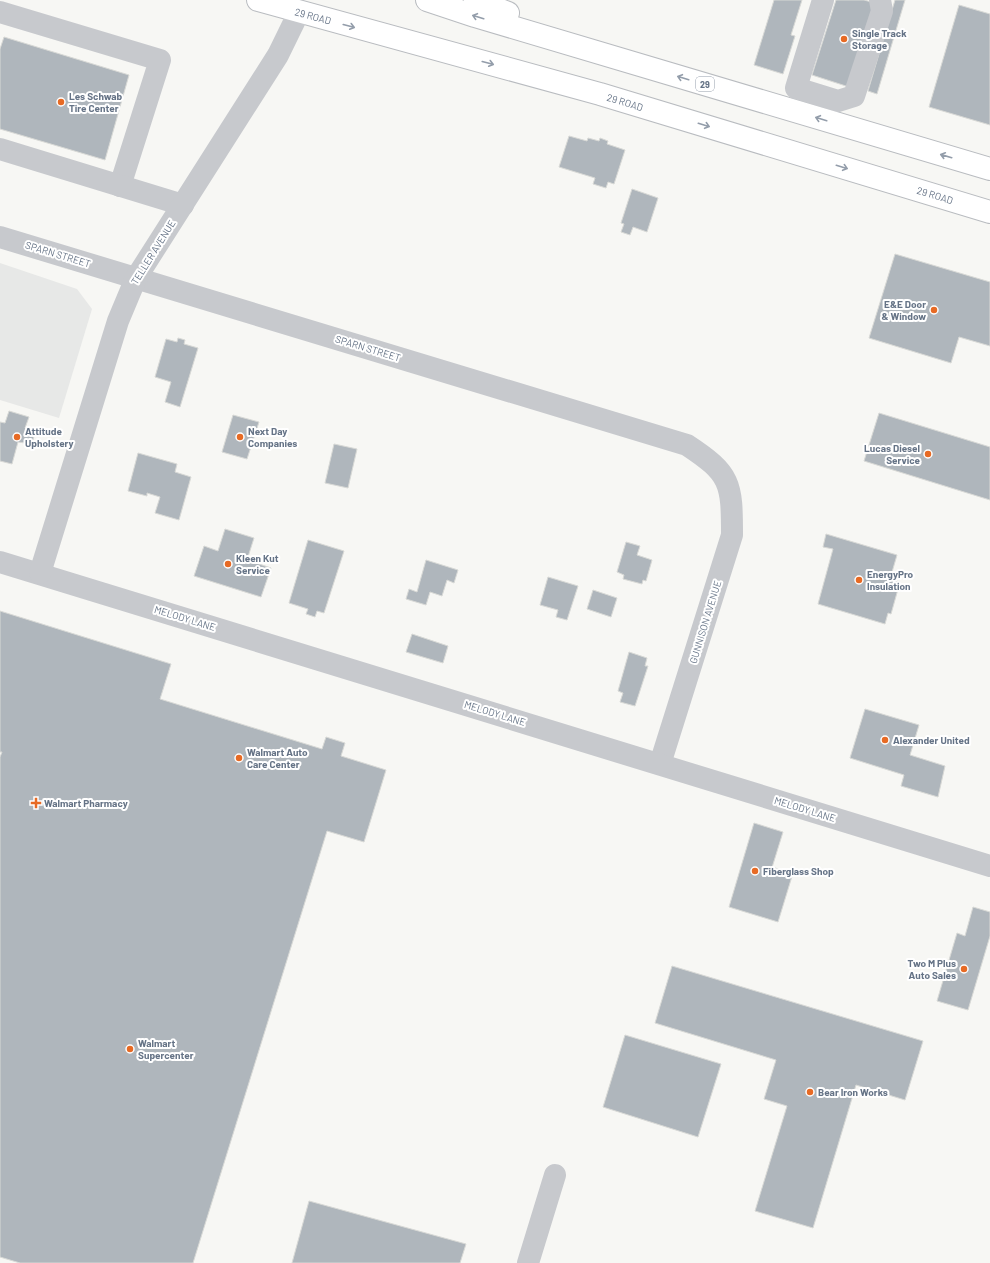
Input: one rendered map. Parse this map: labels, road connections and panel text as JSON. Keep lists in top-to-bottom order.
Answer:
{
  "streets": {
    "main road": ["29 ROAD", "29"],
    "street": [
      "TELLER AVENUE",
      "SPARN STREET",
      "MELODY LANE",
      "GUNNISON AVENUE"
    ]
  },
  "crossings": [
    ["29 ROAD", "TELLER AVENUE"],
    ["TELLER AVENUE", "SPARN STREET"],
    ["TELLER AVENUE", "MELODY LANE"],
    ["SPARN STREET", "GUNNISON AVENUE"],
    ["MELODY LANE", "GUNNISON AVENUE"]
  ],
  "places": {
    "other": [
      "Single Track Storage",
      "Les Schwab Tire Center",
      "E&E Door & Window",
      "Attitude Upholstery",
      "Next Day Companies",
      "Lucas Diesel Service",
      "Kleen Kut Service",
      "EnergyPro Insulation",
      "Alexander United",
      "Walmart Auto Care Center",
      "Fiberglass Shop",
      "Two M Plus Auto Sales",
      "Walmart Supercenter",
      "Bear Iron Works"
    ],
    "health": ["Walmart Pharmacy"]
  }
}
